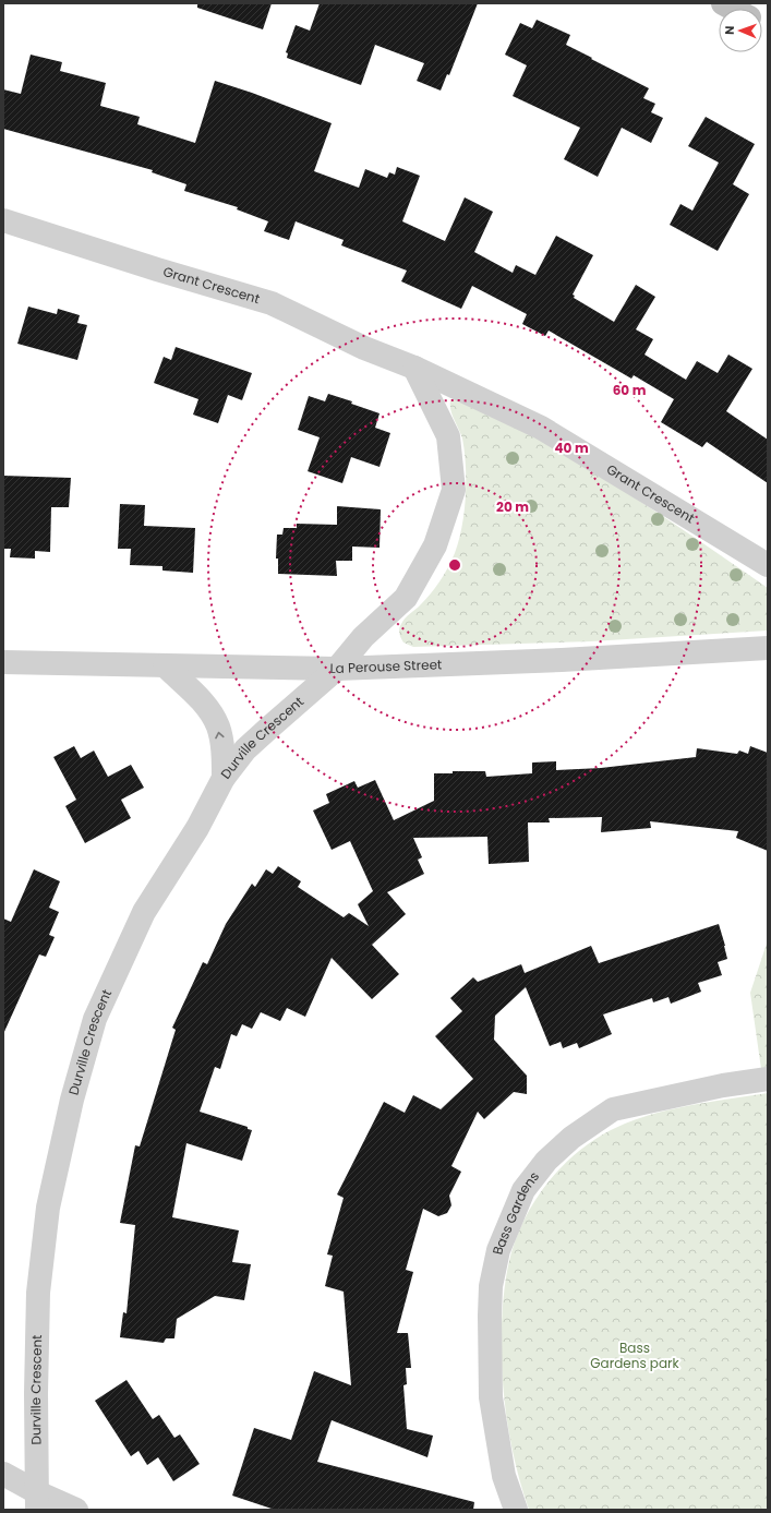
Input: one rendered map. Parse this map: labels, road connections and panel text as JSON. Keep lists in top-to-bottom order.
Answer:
{
  "streets": {
    "street": [
      "Grant Crescent",
      "La Perouse Street",
      "Durville Crescent",
      "Bass Gardens"
    ]
  },
  "crossings": [
    ["La Perouse Street", "Durville Crescent"]
  ],
  "parks": ["Bass Gardens park"],
  "north": "left",
  "rings": ["60 m", "40 m", "20 m"]
}
